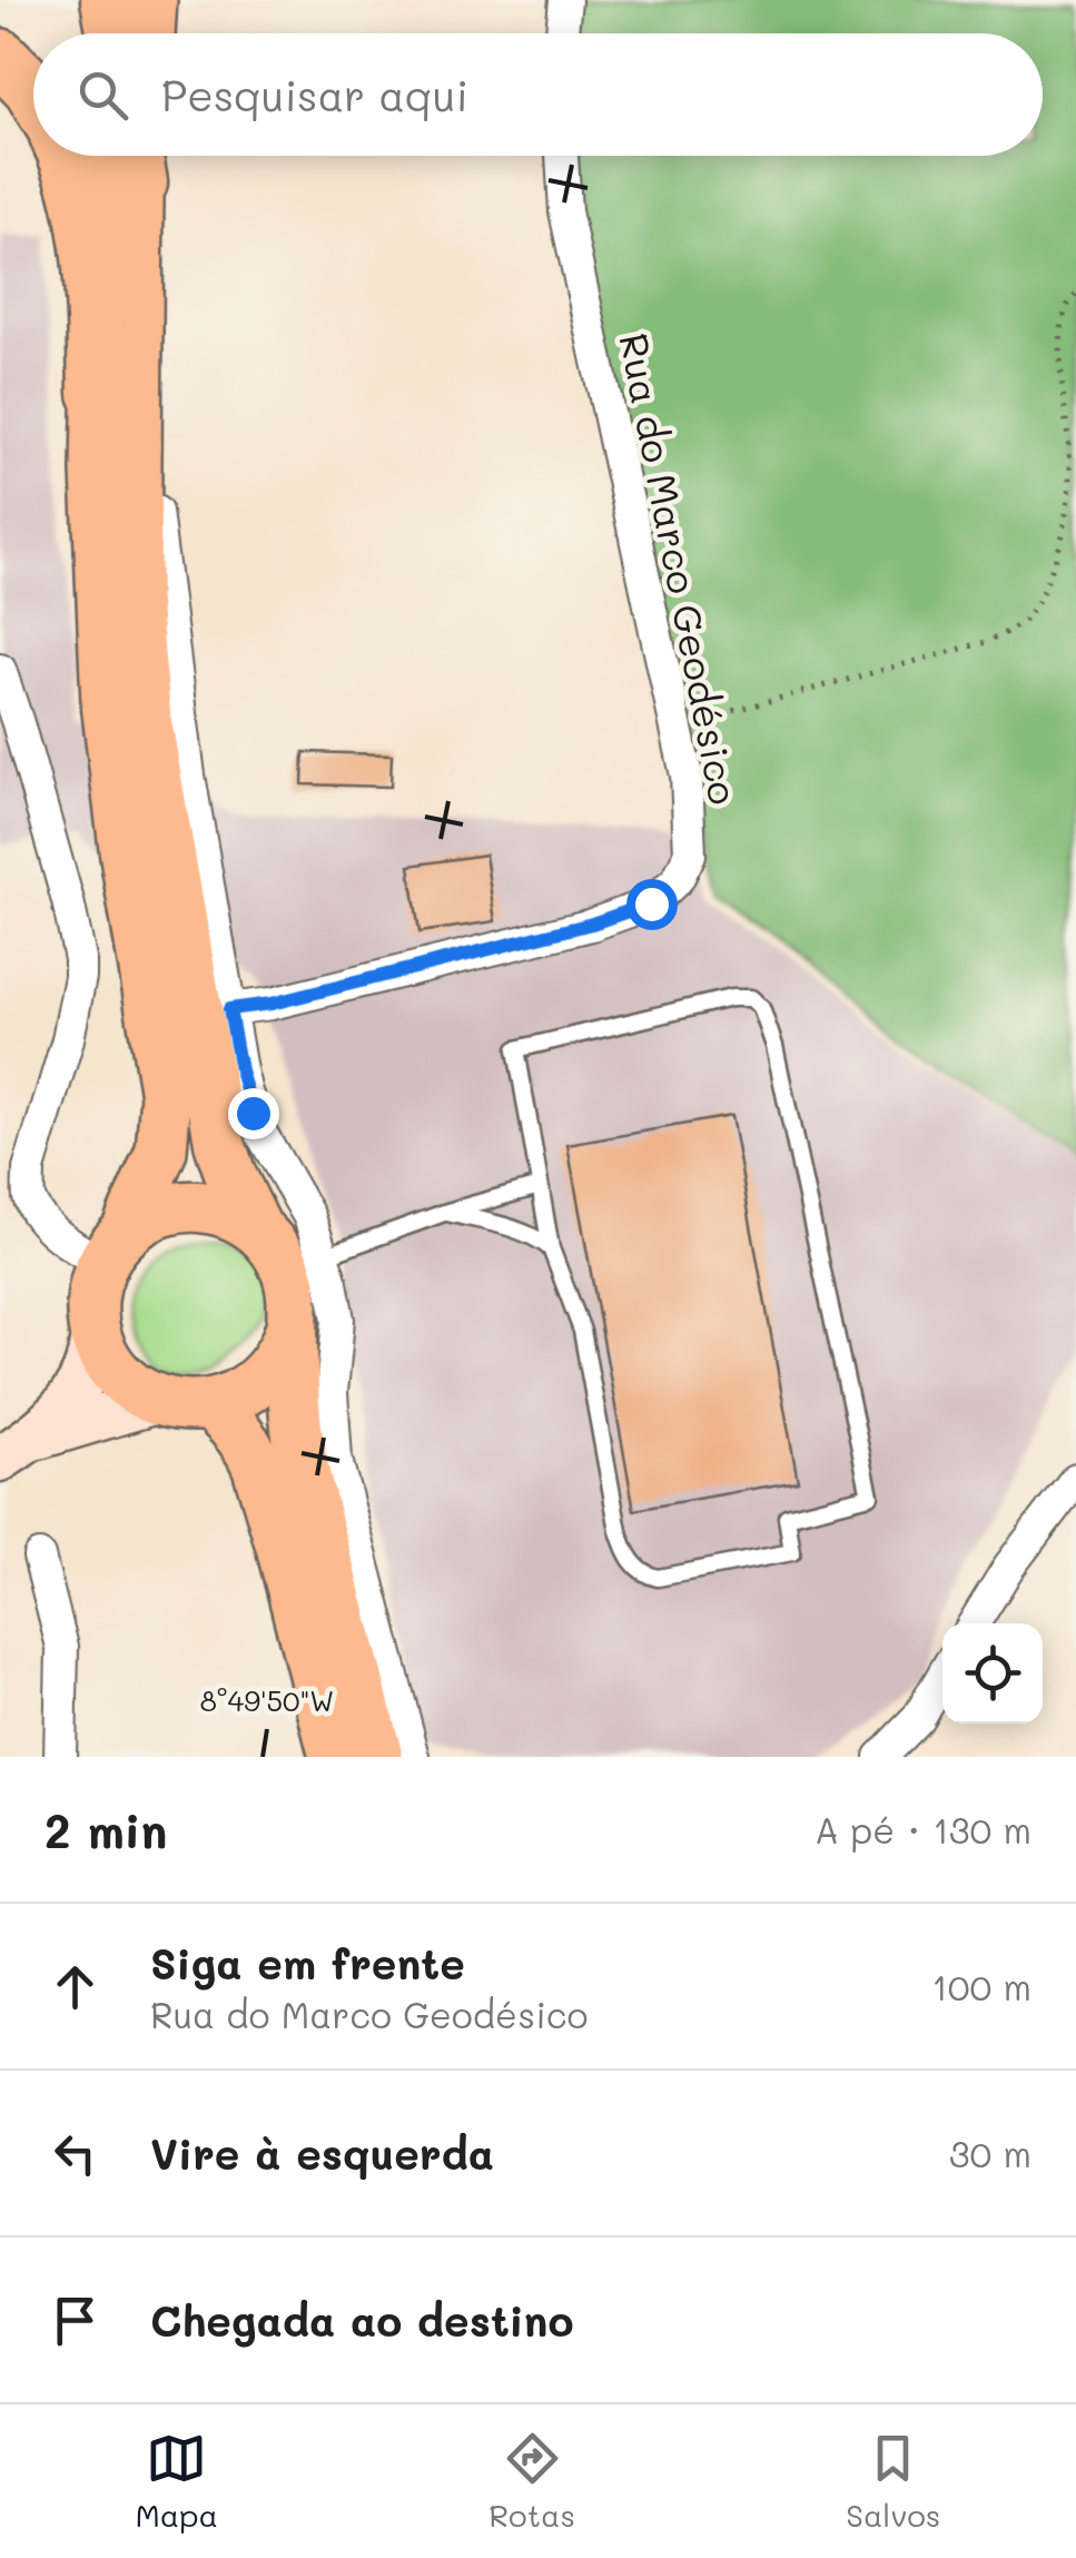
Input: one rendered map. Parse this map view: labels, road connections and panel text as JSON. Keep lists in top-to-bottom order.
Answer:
{
  "streets": {
    "street": ["Rua do Marco Geodésico"]
  },
  "page": {
    "search": "Pesquisar aqui",
    "heading": ["2 min", "A pé · 130 m"],
    "list": [
      ["Siga em frente", "Rua do Marco Geodésico", "100 m"],
      ["Vire à esquerda", "30 m"],
      "Chegada ao destino"
    ],
    "nav": ["Mapa", "Rotas", "Salvos"]
  },
  "coordinates": ["8°49'50\"W"]
}
